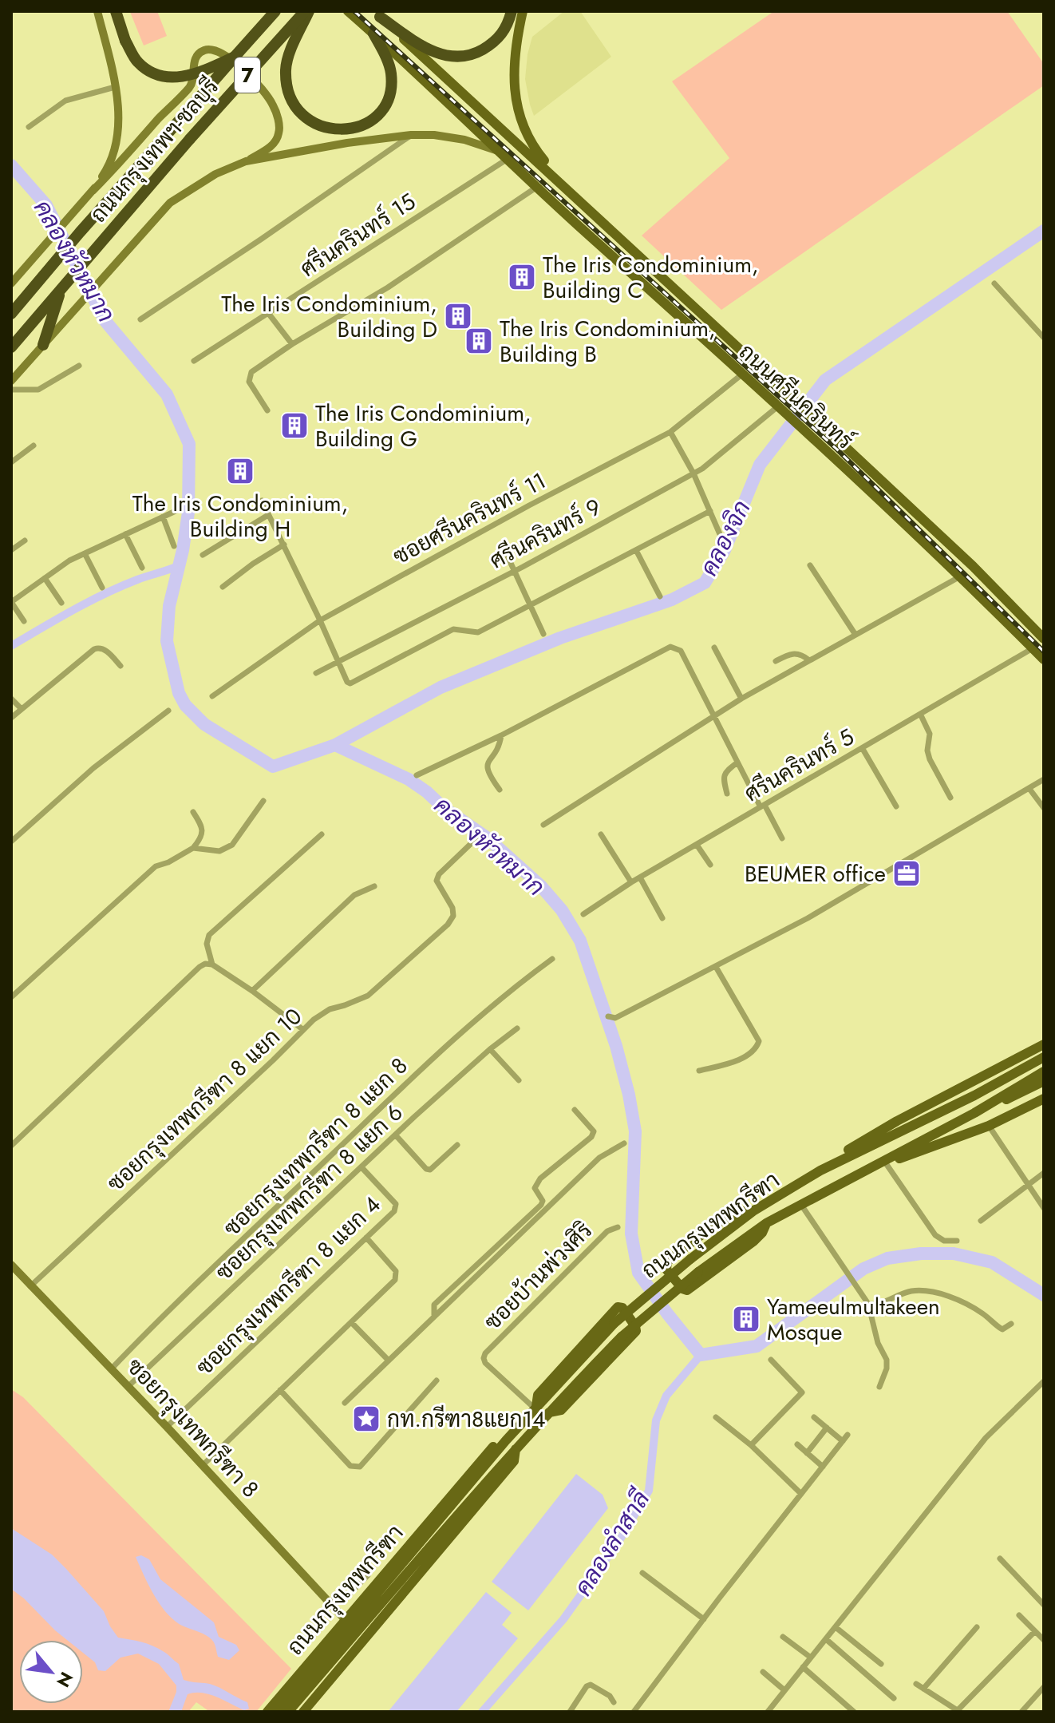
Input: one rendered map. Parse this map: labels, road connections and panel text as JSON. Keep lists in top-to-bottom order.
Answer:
{
  "streets": {
    "highway": ["7", "ถนนกรุงเทพฯ-ชลบุรี"],
    "main road": ["ถนนศรีนครินทร์", "ถนนกรุงเทพกรีฑา", "ซอยกรุงเทพกรีฑา 8"],
    "street": [
      "ศรีนครินทร์ 15",
      "ซอยศรีนครินทร์ 11",
      "ศรีนครินทร์ 9",
      "ศรีนครินทร์ 5",
      "ซอยกรุงเทพกรีฑา 8 แยก 10",
      "ซอยกรุงเทพกรีฑา 8 แยก 8",
      "ซอยกรุงเทพกรีฑา 8 แยก 6",
      "ซอยบ้านพ่วงศิริ",
      "ซอยกรุงเทพกรีฑา 8 แยก 4"
    ]
  },
  "crossings": [
    ["ศรีนครินทร์ 15", "ถนนศรีนครินทร์"],
    ["ถนนศรีนครินทร์", "ซอยศรีนครินทร์ 11"],
    ["ถนนศรีนครินทร์", "ศรีนครินทร์ 9"],
    ["ถนนศรีนครินทร์", "ศรีนครินทร์ 5"],
    ["ซอยกรุงเทพกรีฑา 8 แยก 10", "ซอยกรุงเทพกรีฑา 8"],
    ["ซอยกรุงเทพกรีฑา 8 แยก 8", "ซอยกรุงเทพกรีฑา 8"],
    ["ซอยกรุงเทพกรีฑา 8 แยก 6", "ซอยกรุงเทพกรีฑา 8 แยก 4"],
    ["ซอยกรุงเทพกรีฑา 8 แยก 6", "ซอยกรุงเทพกรีฑา 8"],
    ["ถนนกรุงเทพกรีฑา", "ซอยบ้านพ่วงศิริ"],
    ["ถนนกรุงเทพกรีฑา", "ซอยกรุงเทพกรีฑา 8"],
    ["ซอยกรุงเทพกรีฑา 8 แยก 4", "ซอยกรุงเทพกรีฑา 8"]
  ],
  "water": ["คลองหัวหมาก", "คลองจิก", "คลองลำสาลี"],
  "places": {
    "building": [
      "The Iris Condominium, Building C",
      "The Iris Condominium, Building D",
      "The Iris Condominium, Building B",
      "The Iris Condominium, Building G",
      "The Iris Condominium, Building H",
      "Yameeulmultakeen Mosque"
    ],
    "office": ["BEUMER office"],
    "place": ["กท.กรีฑา8แยก14"]
  },
  "north": "bottom right"
}
